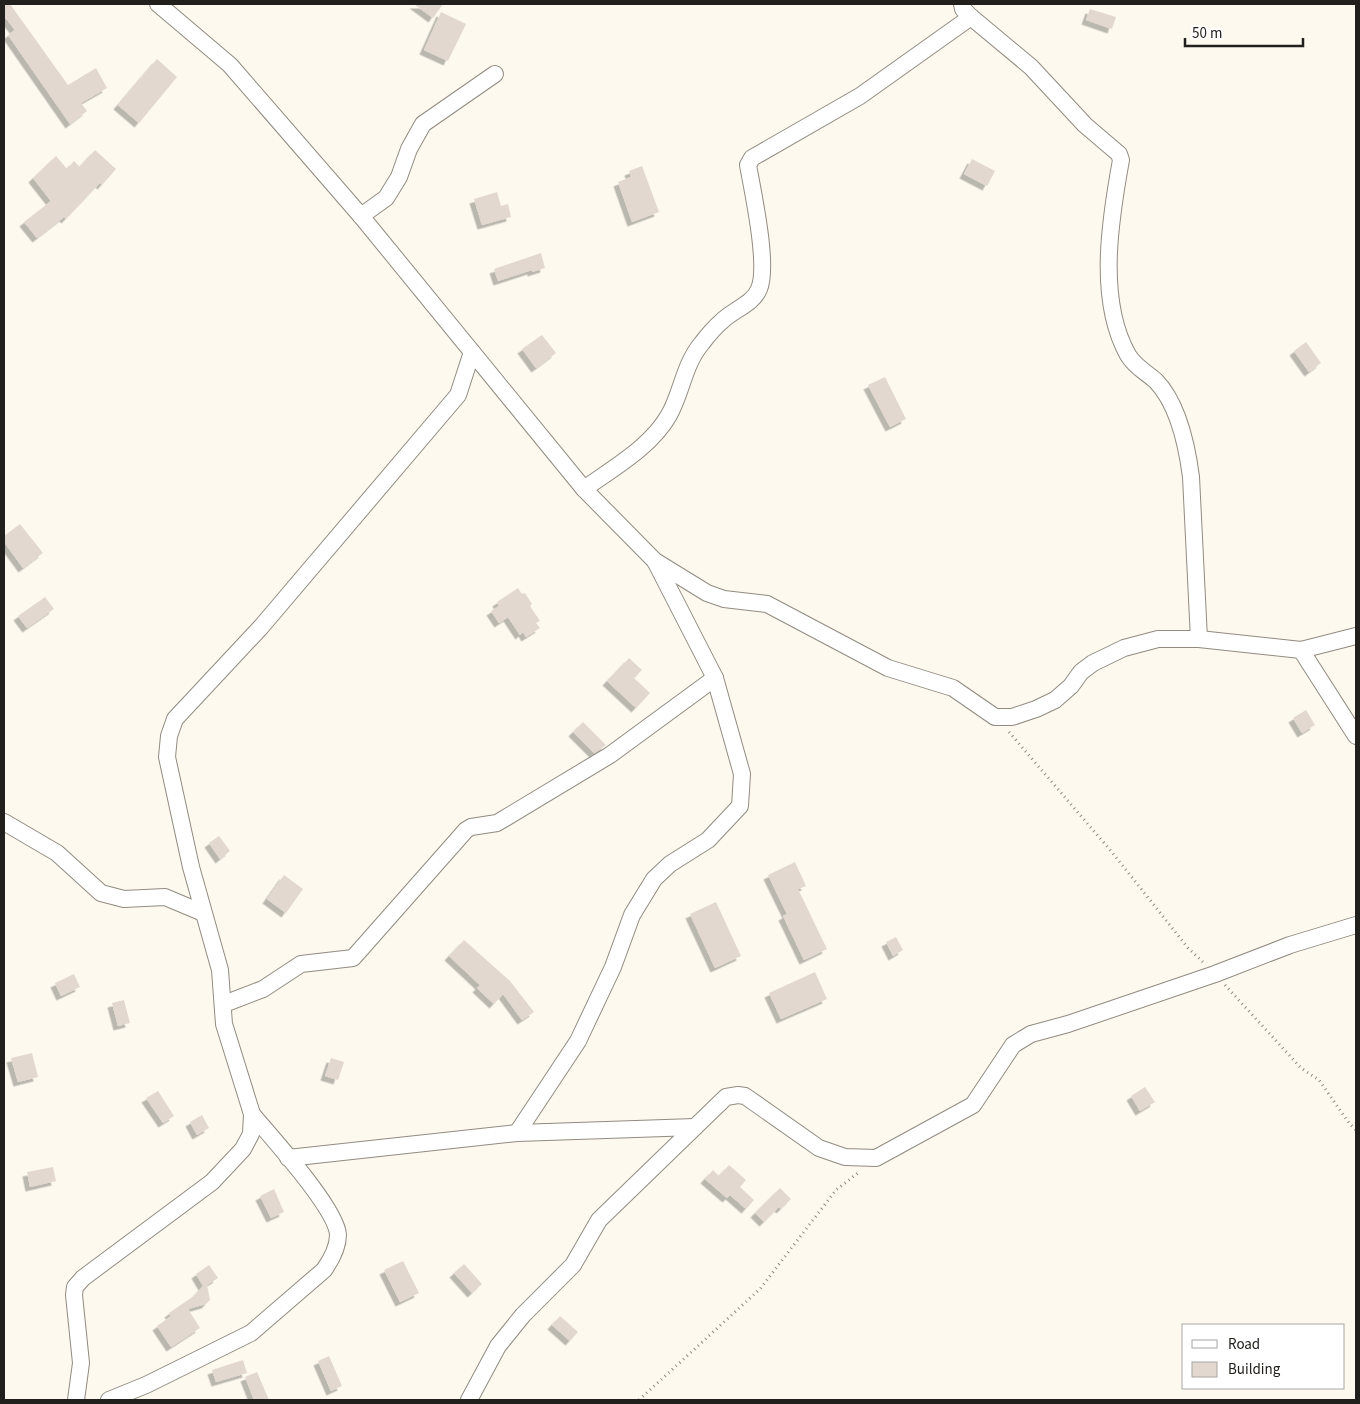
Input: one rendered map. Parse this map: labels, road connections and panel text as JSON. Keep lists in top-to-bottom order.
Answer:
{
  "legend": ["Road", "Building"],
  "scale_bar": "50 m"
}
